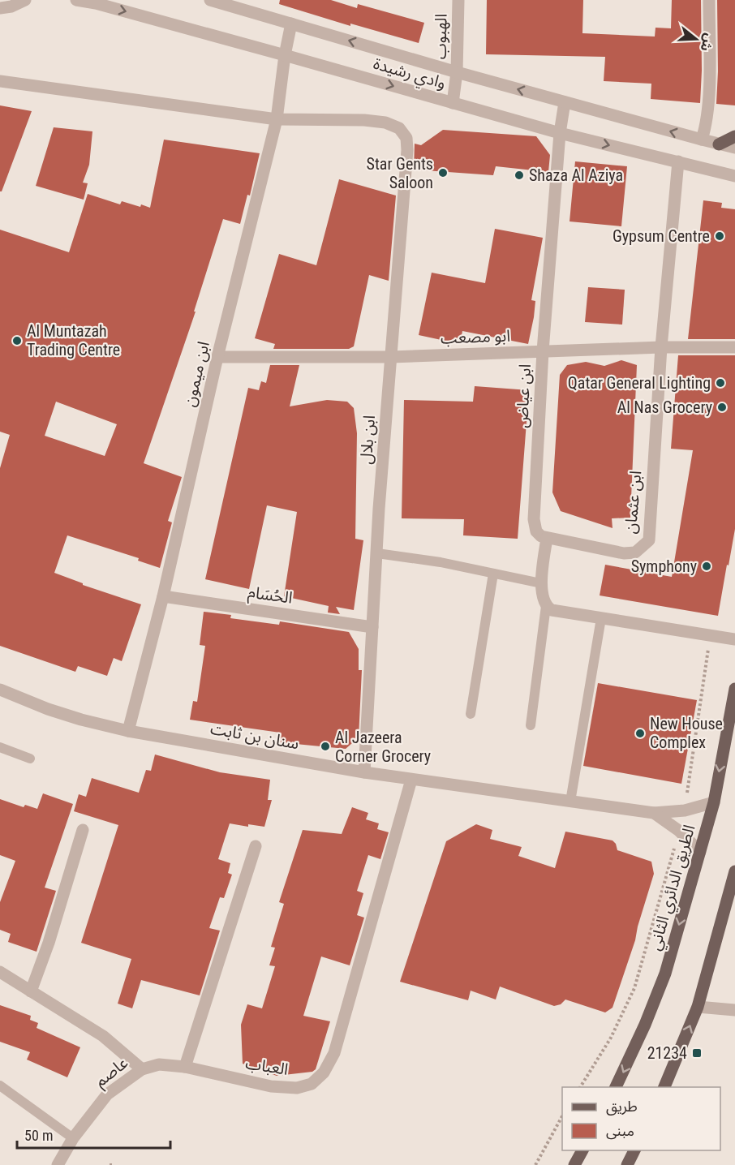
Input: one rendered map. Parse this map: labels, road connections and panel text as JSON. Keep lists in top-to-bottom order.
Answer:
{
  "streets": {
    "main road": ["الطريق الدائري الثاني"],
    "street": [
      "الهبوب",
      "وادي رشيدة",
      "ابو مصعب",
      "ابن ميمون",
      "ابن عياض",
      "ابن بلال",
      "ابن عثمان",
      "الحُسَام",
      "سنان بن ثابت",
      "العباب",
      "عاصم"
    ]
  },
  "crossings": [
    ["الهبوب", "وادي رشيدة"],
    ["وادي رشيدة", "ابن ميمون"],
    ["وادي رشيدة", "ابن عياض"],
    ["وادي رشيدة", "ابن عثمان"],
    ["ابو مصعب", "ابن ميمون"],
    ["ابو مصعب", "ابن عياض"],
    ["ابو مصعب", "ابن بلال"],
    ["ابو مصعب", "ابن عثمان"],
    ["ابن ميمون", "ابن بلال"],
    ["ابن ميمون", "الحُسَام"],
    ["ابن ميمون", "سنان بن ثابت"],
    ["ابن عياض", "ابن عثمان"],
    ["ابن بلال", "الحُسَام"],
    ["ابن بلال", "سنان بن ثابت"],
    ["سنان بن ثابت", "الطريق الدائري الثاني"],
    ["سنان بن ثابت", "العباب"],
    ["العباب", "عاصم"]
  ],
  "places": {
    "other": [
      "Star Gents Saloon",
      "Shaza Al Aziya",
      "Gypsum Centre",
      "Al Muntazah Trading Centre",
      "Qatar General Lighting",
      "Al Nas Grocery",
      "Symphony",
      "New House Complex",
      "Al Jazeera Corner Grocery"
    ],
    "transit": ["21234"]
  },
  "legend": ["طريق", "مبنى"],
  "scale_bar": "50 m",
  "north": "right"
}
